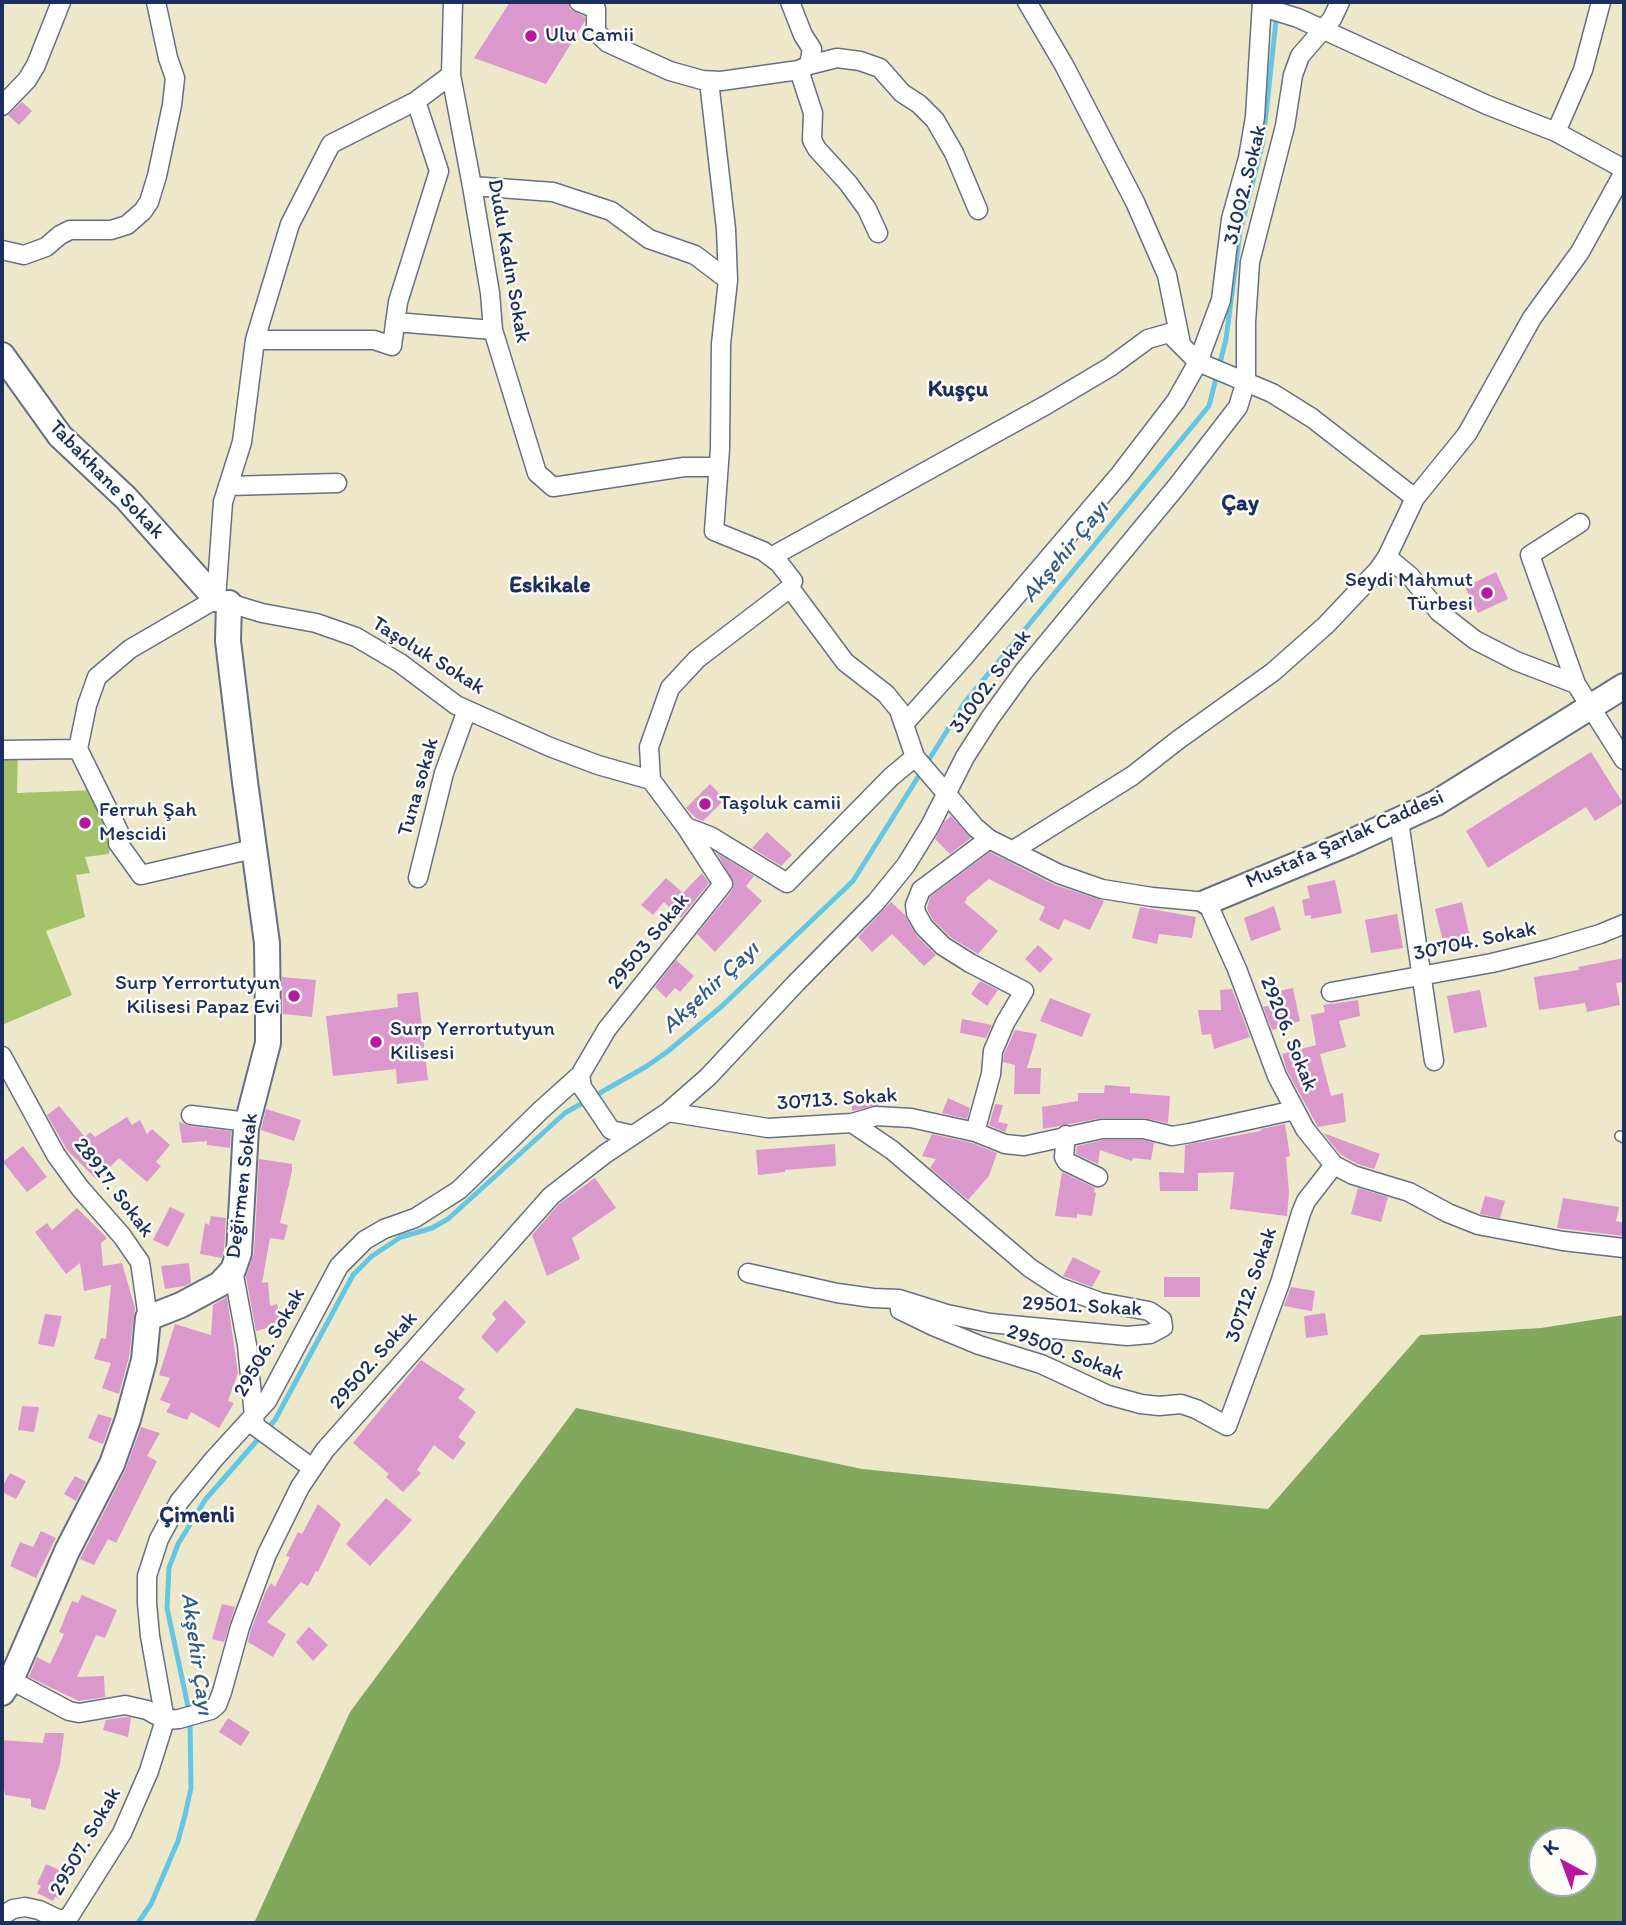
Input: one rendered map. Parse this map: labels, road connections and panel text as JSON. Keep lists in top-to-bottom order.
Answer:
{
  "streets": {
    "street": [
      "31002. Sokak",
      "Dudu Kadın Sokak",
      "Tabakhane Sokak",
      "Taşoluk Sokak",
      "Tuna sokak",
      "Mustafa Şarlak Caddesi",
      "29503 Sokak",
      "30704. Sokak",
      "29206. Sokak",
      "30713. Sokak",
      "Değirmen Sokak",
      "28917. Sokak",
      "30712. Sokak",
      "29501. Sokak",
      "29506. Sokak",
      "29500. Sokak",
      "29502. Sokak",
      "29507. Sokak"
    ]
  },
  "crossings": [
    ["31002. Sokak", "30713. Sokak"],
    ["31002. Sokak", "29502. Sokak"],
    ["Tabakhane Sokak", "Taşoluk Sokak"],
    ["Tabakhane Sokak", "Değirmen Sokak"],
    ["Taşoluk Sokak", "Tuna sokak"],
    ["Taşoluk Sokak", "Değirmen Sokak"],
    ["Mustafa Şarlak Caddesi", "29206. Sokak"],
    ["29503 Sokak", "29506. Sokak"],
    ["29206. Sokak", "30713. Sokak"],
    ["29206. Sokak", "30712. Sokak"],
    ["30713. Sokak", "29501. Sokak"],
    ["30713. Sokak", "29502. Sokak"],
    ["Değirmen Sokak", "28917. Sokak"],
    ["30712. Sokak", "29500. Sokak"],
    ["29501. Sokak", "29500. Sokak"],
    ["29506. Sokak", "29502. Sokak"],
    ["29506. Sokak", "29507. Sokak"],
    ["29502. Sokak", "29507. Sokak"]
  ],
  "districts": [
    "Kuşçu",
    "Çay",
    "Eskikale",
    "Çimenli"
  ],
  "water": ["Akşehir Çayı"],
  "places": [
    "Ulu Camii",
    "Seydi Mahmut Türbesi",
    "Taşoluk camii",
    "Ferruh Şah Mescidi",
    "Surp Yerrortutyun Kilisesi Papaz Evi",
    "Surp Yerrortutyun Kilisesi"
  ],
  "north": "top left"
}
